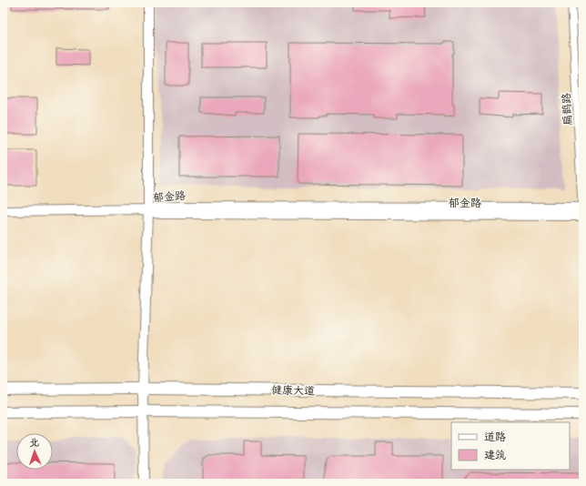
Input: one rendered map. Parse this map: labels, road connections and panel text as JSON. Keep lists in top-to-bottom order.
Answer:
{
  "streets": {
    "main road": ["健康大道"],
    "street": ["扁鹊路", "郁金路"]
  },
  "crossings": [
    ["扁鹊路", "郁金路"]
  ],
  "legend": ["道路", "建筑"],
  "north": "top"
}
